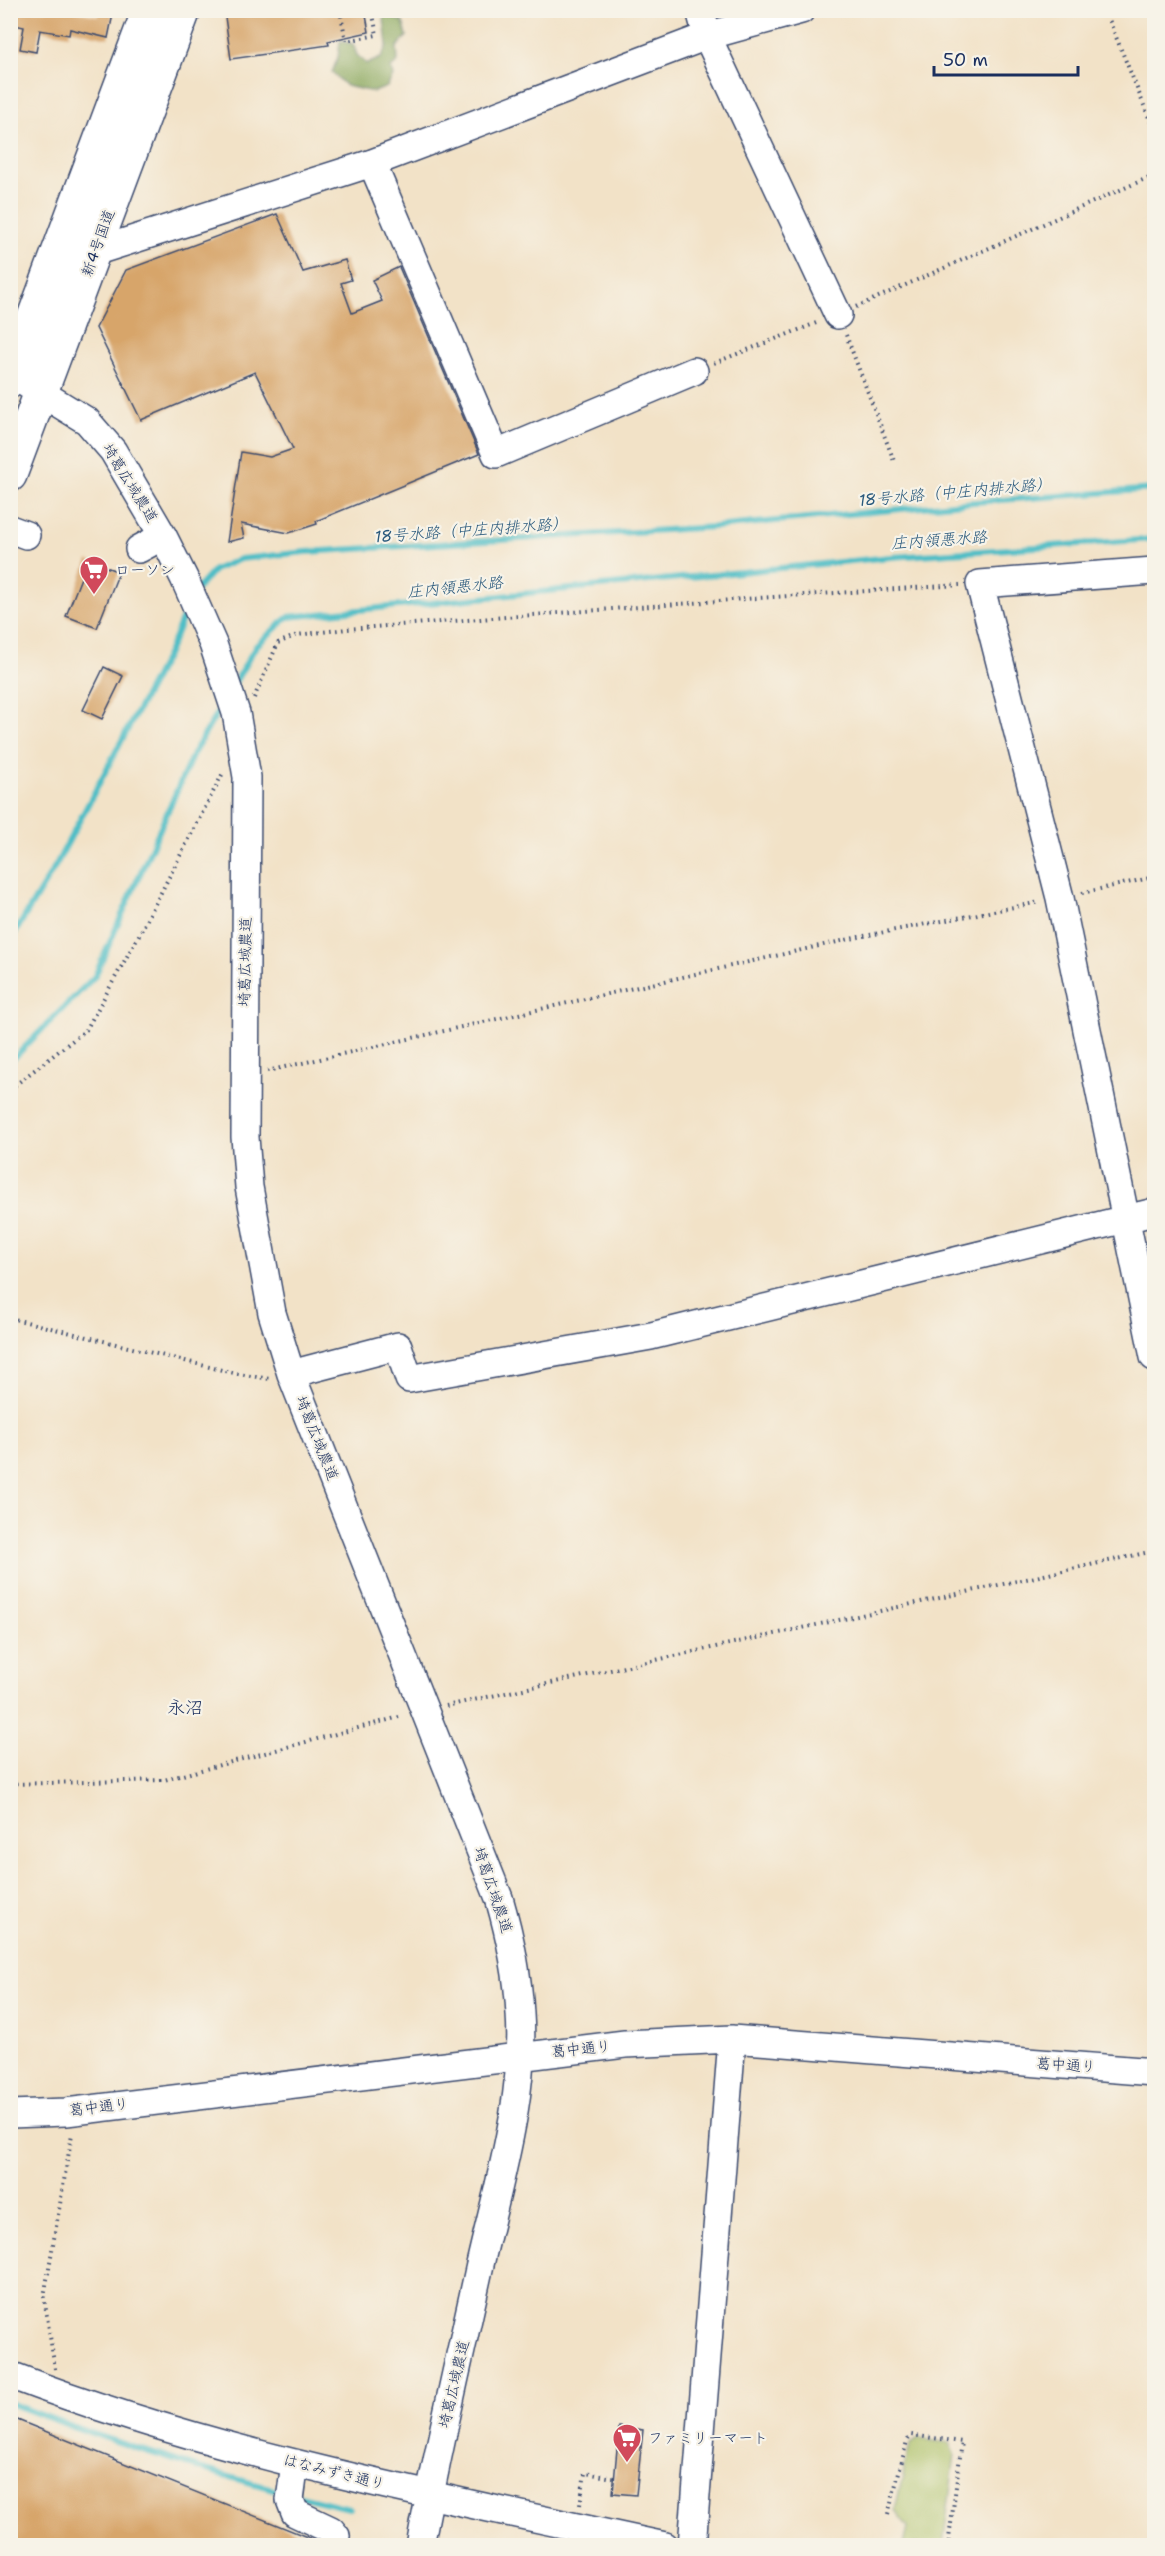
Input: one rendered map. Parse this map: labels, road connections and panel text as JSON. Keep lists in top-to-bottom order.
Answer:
{
  "streets": {
    "highway": ["新4号国道"],
    "street": ["埼葛広域農道", "葛中通り", "はなみずき通り"]
  },
  "crossings": [
    ["新4号国道", "埼葛広域農道"],
    ["埼葛広域農道", "葛中通り"],
    ["埼葛広域農道", "はなみずき通り"]
  ],
  "districts": ["永沼"],
  "water": ["18号水路（中庄内排水路）", "庄内領悪水路"],
  "places": {
    "supermarket": ["ローソン", "ファミリーマート"]
  },
  "scale_bar": "50 m"
}
